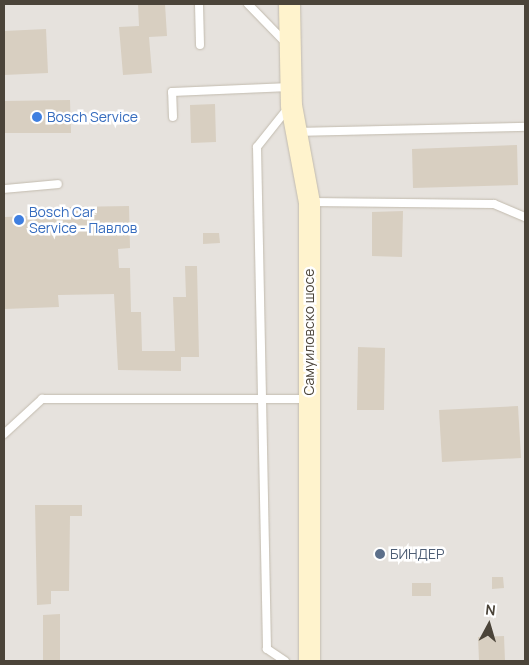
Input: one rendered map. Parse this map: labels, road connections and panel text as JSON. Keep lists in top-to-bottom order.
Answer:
{
  "streets": {
    "street": ["Самуиловско шосе"]
  },
  "places": ["Bosch Service", "Bosch Car Service - Павлов", "БИНДЕР"],
  "north": "top"
}
